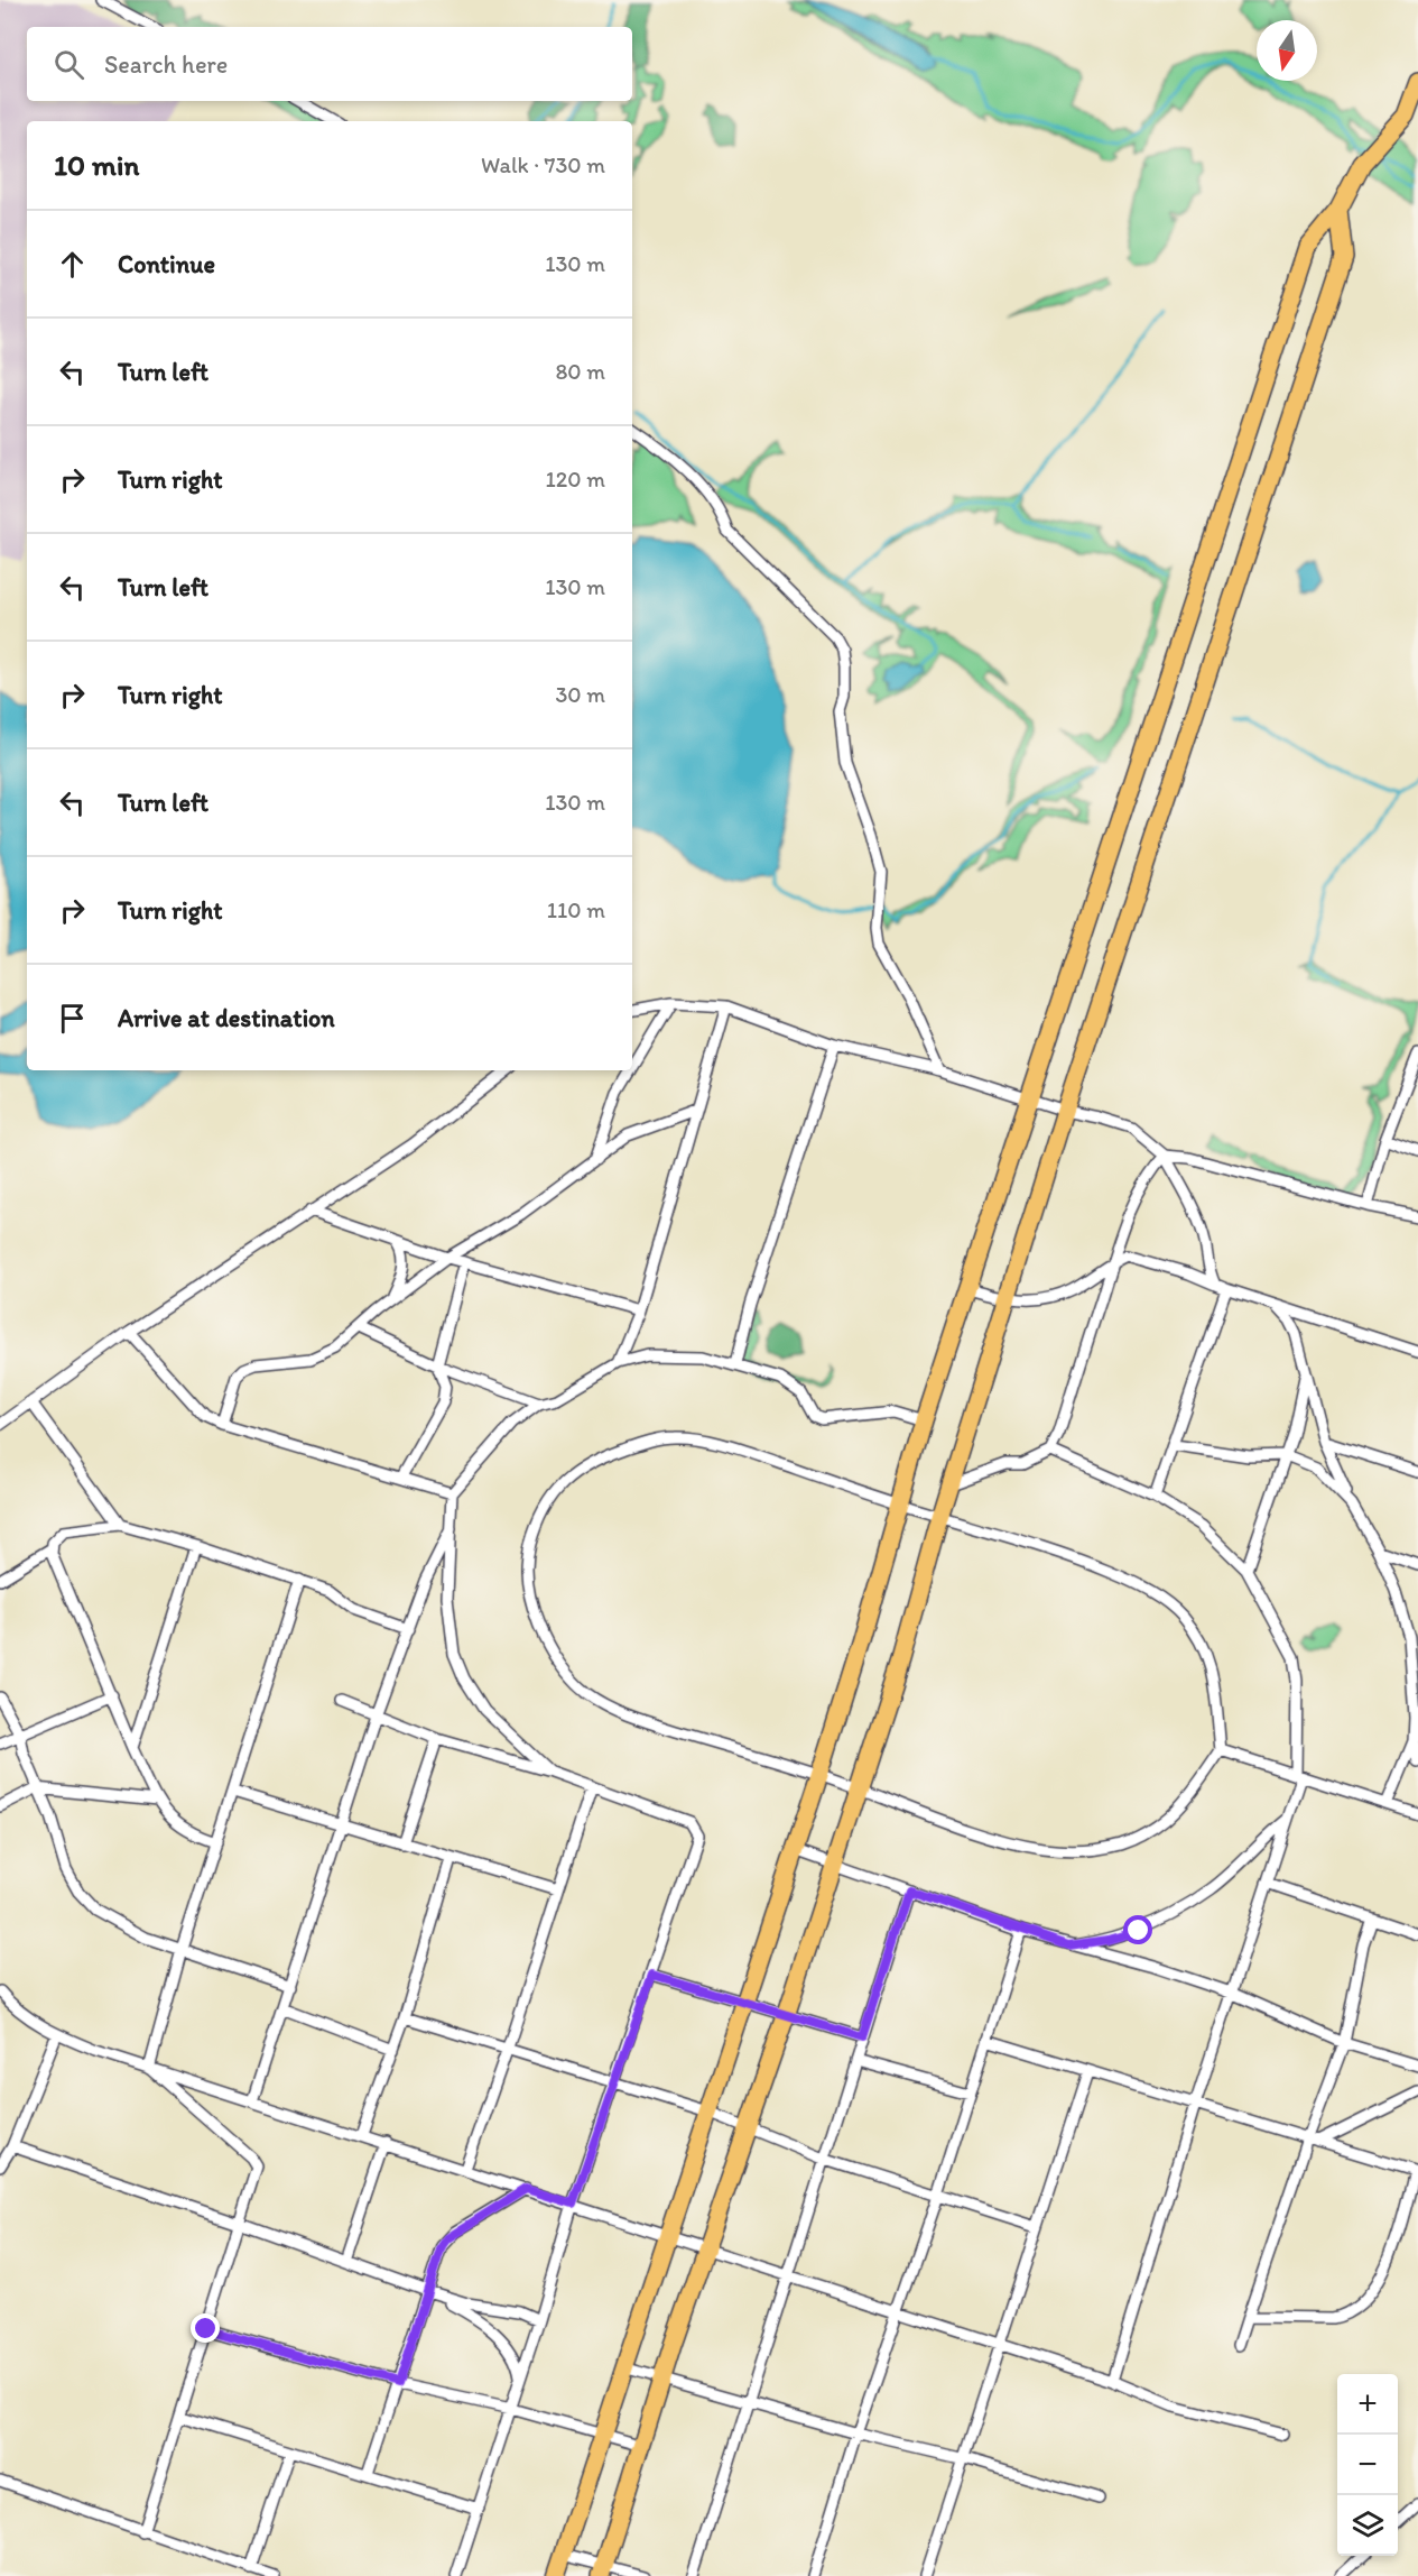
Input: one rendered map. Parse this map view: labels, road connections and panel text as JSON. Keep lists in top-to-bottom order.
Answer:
{
  "north": "bottom",
  "page": {
    "search": "Search here",
    "heading": ["10 min", "Walk · 730 m"],
    "list": [
      ["Continue", "130 m"],
      ["Turn left", "80 m"],
      ["Turn right", "120 m"],
      ["Turn left", "130 m"],
      ["Turn right", "30 m"],
      ["Turn left", "130 m"],
      ["Turn right", "110 m"],
      "Arrive at destination"
    ],
    "map_buttons": ["+", "−"]
  }
}
